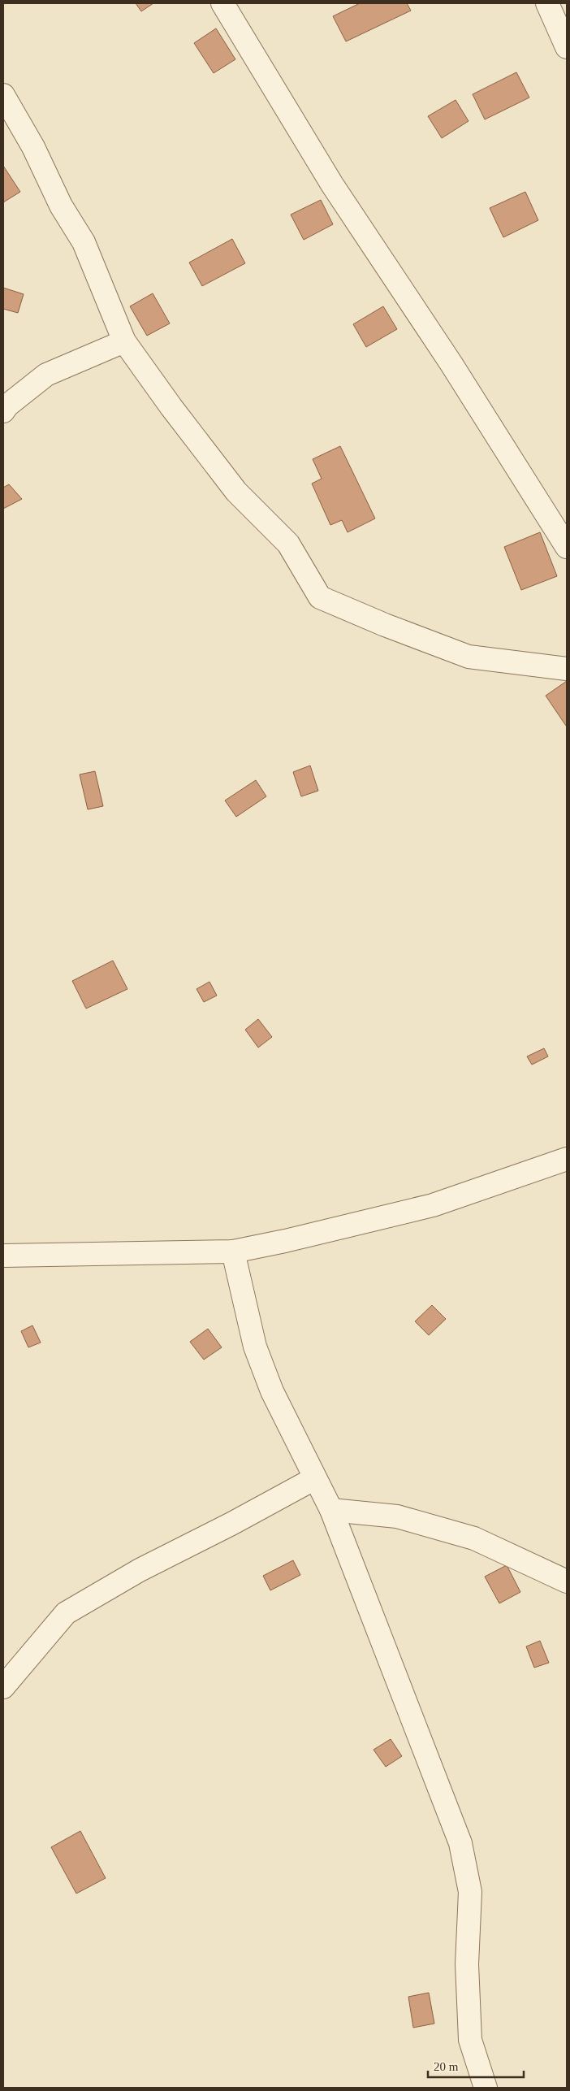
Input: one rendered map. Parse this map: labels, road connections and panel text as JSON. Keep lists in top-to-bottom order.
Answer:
{
  "scale_bar": "20 m"
}
